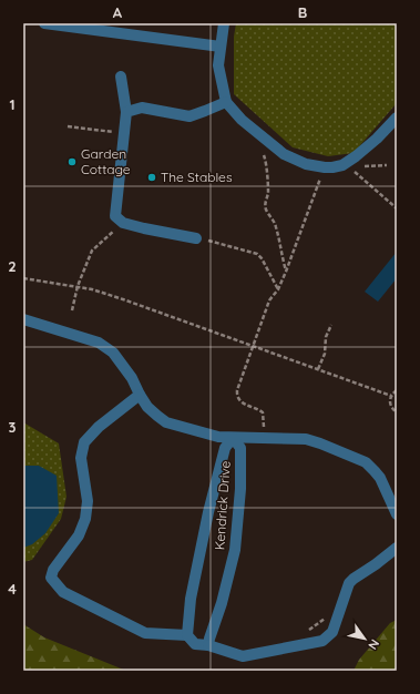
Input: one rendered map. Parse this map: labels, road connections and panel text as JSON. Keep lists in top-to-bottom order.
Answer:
{
  "streets": {
    "street": ["Kendrick Drive"]
  },
  "places": ["Garden Cottage", "The Stables"],
  "north": "bottom right",
  "grid": {
    "columns": ["A", "B"],
    "rows": [
      "1",
      "2",
      "3",
      "4"
    ]
  }
}
